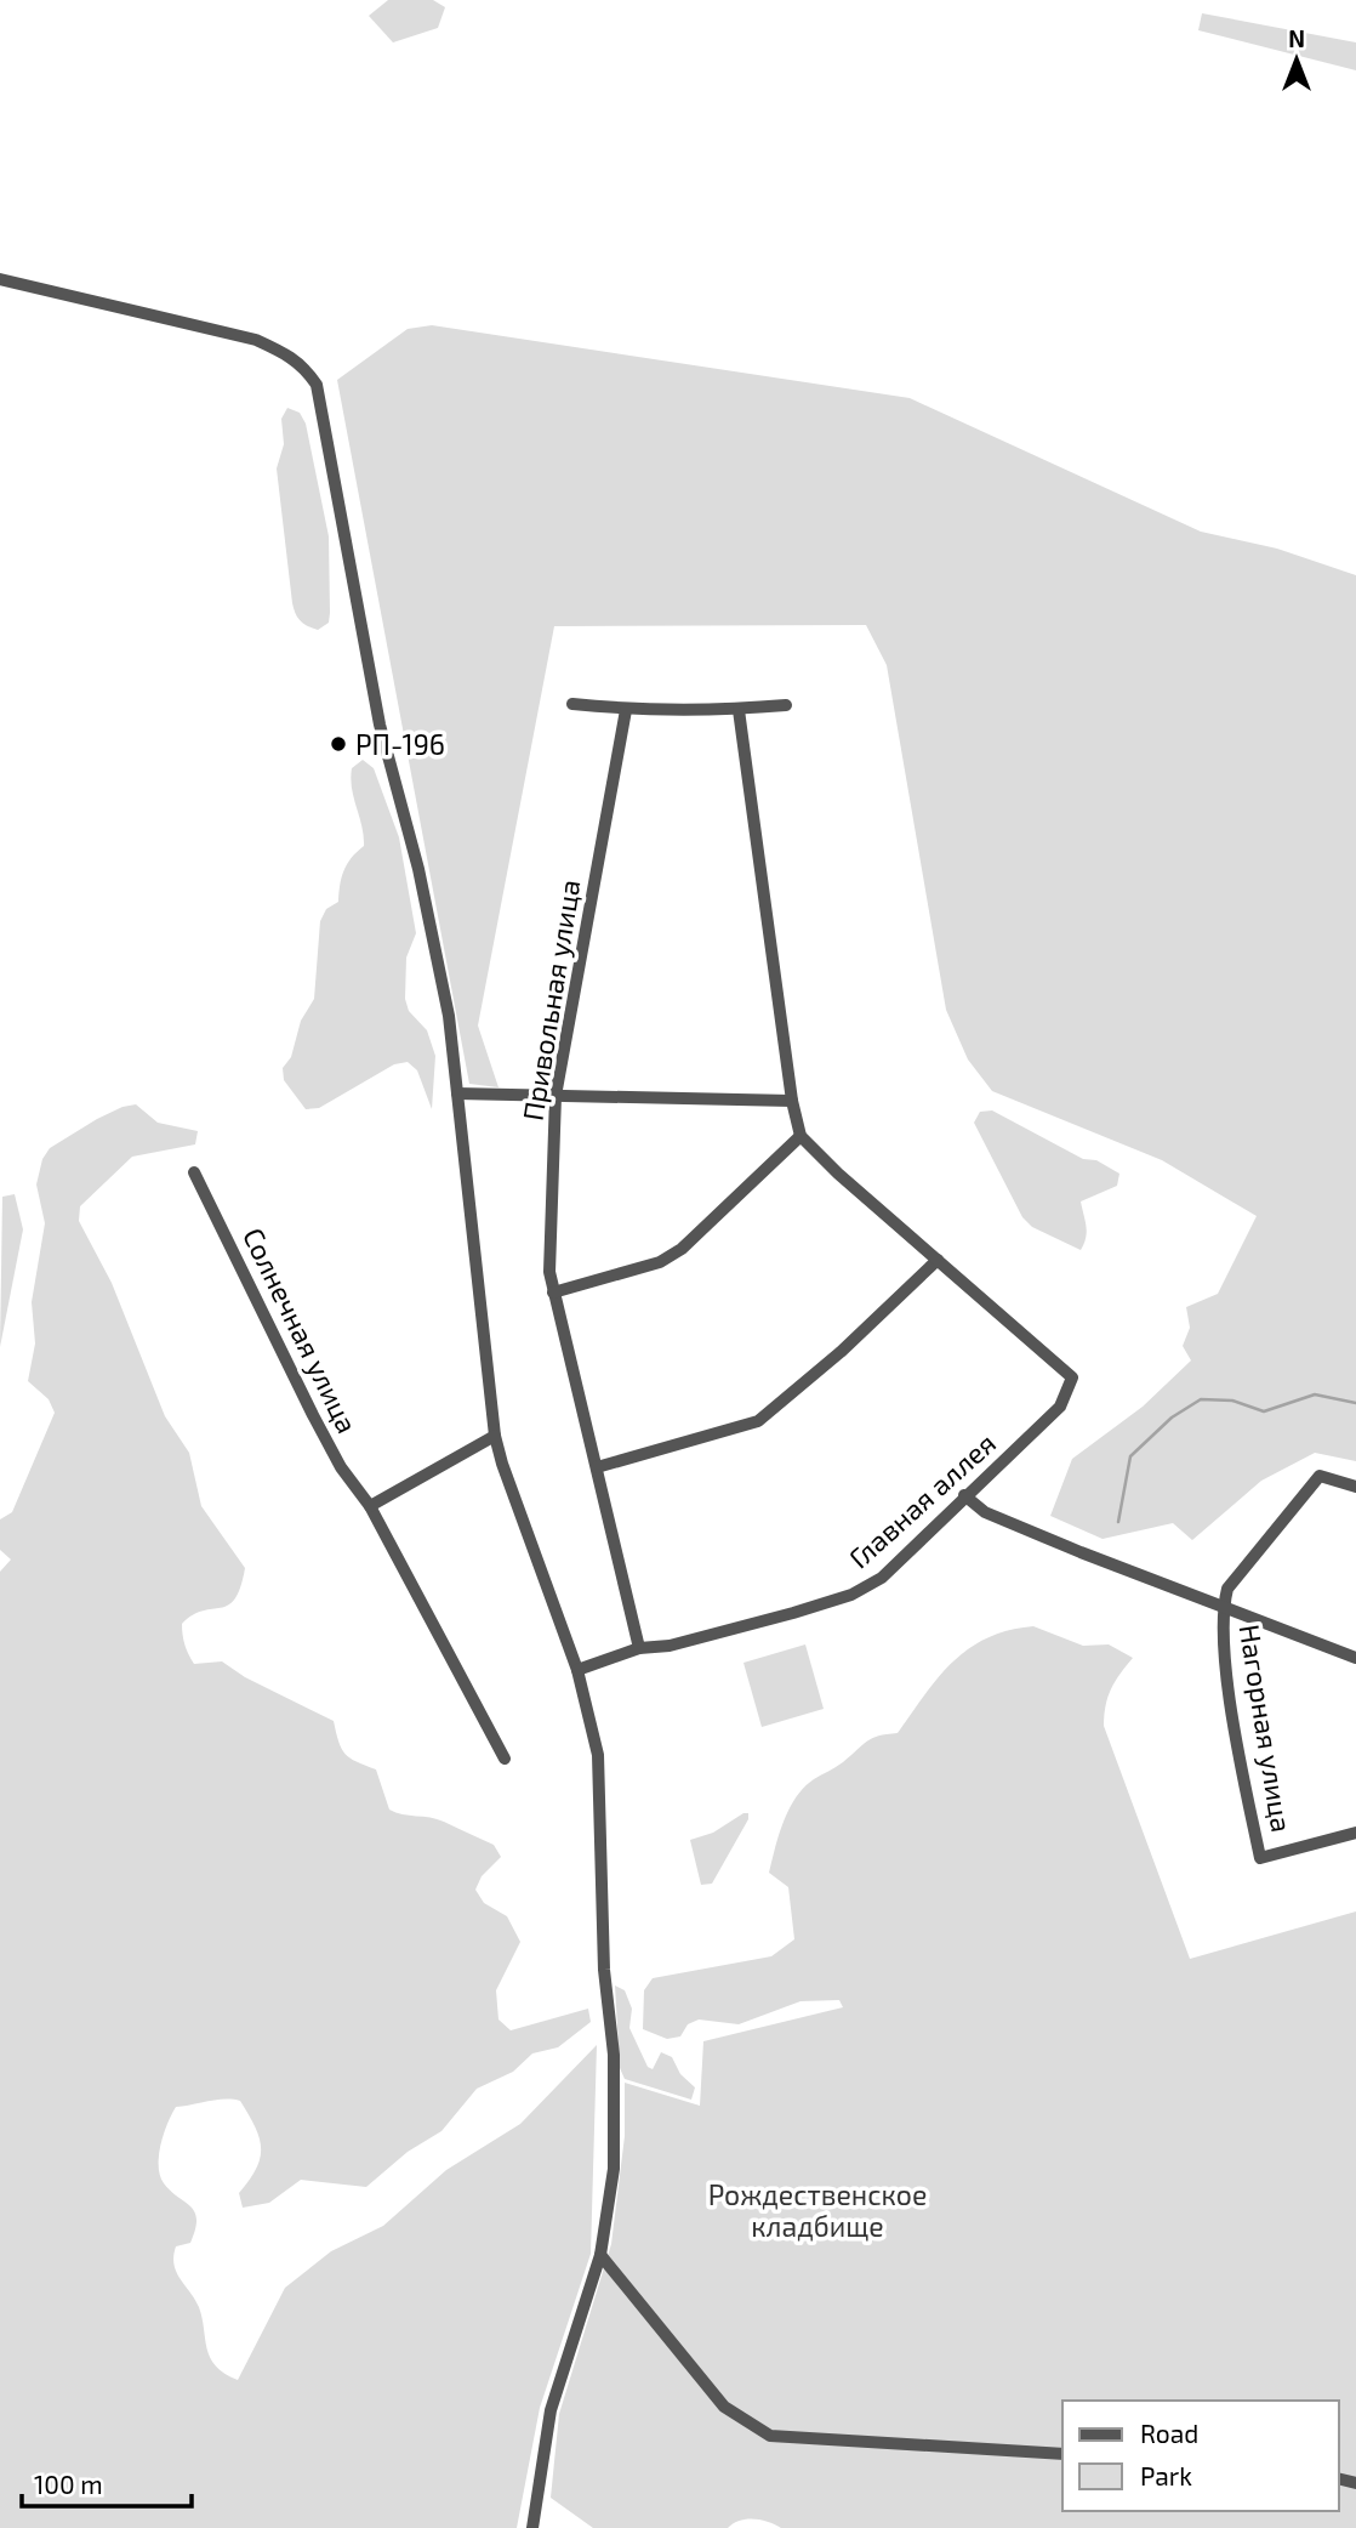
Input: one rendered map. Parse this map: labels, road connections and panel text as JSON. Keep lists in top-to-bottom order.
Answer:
{
  "streets": {
    "street": [
      "Привольная улица",
      "Солнечная улица",
      "Главная аллея",
      "Нагорная улица"
    ]
  },
  "crossings": [
    ["Привольная улица", "Главная аллея"]
  ],
  "parks": ["Рождественское кладбище"],
  "places": ["РП-196"],
  "legend": ["Road", "Park"],
  "scale_bar": "100 m",
  "north": "top"
}
